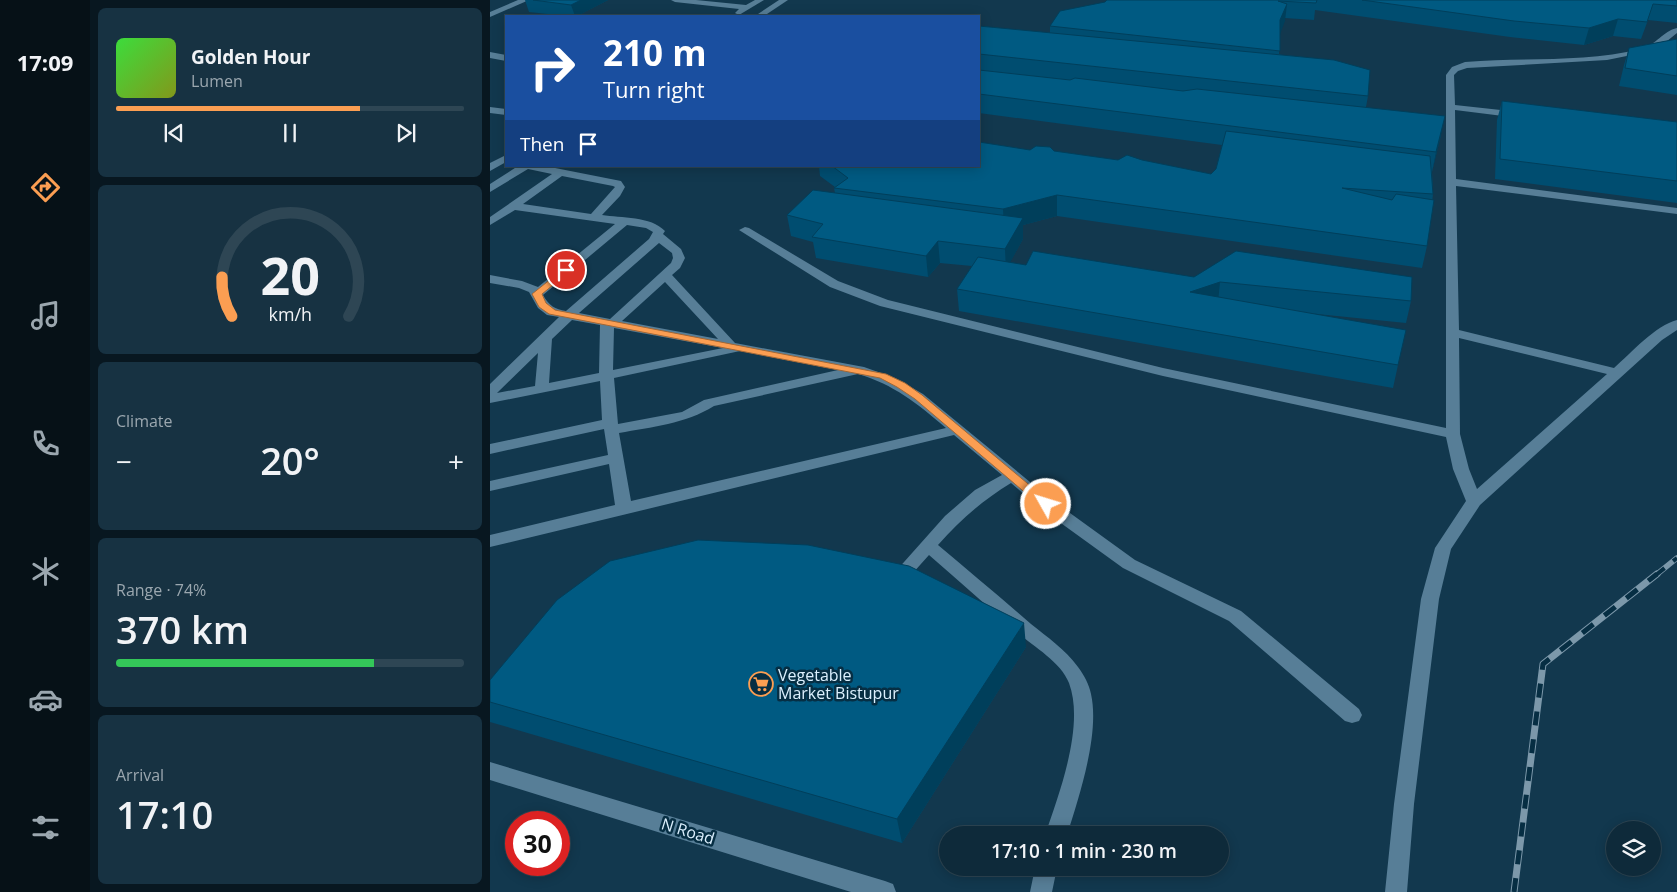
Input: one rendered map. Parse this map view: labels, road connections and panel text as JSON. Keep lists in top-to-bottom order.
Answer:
{
  "streets": {
    "street": ["N Road"]
  },
  "places": {
    "supermarket": ["Vegetable Market Bistupur"]
  },
  "page": {
    "tabs": "17:09",
    "turn": ["210 m", "Turn right"],
    "song": ["Golden Hour", "Lumen"],
    "then": "Then",
    "tile": [
      "Climate",
      ["Range · 74%", "370 km"],
      ["Arrival", "17:10"]
    ],
    "heat": ["−", "20°", "+"],
    "limit": "30",
    "trip": "17:10 · 1 min · 230 m",
    "gauge": ["20", "km/h"]
  }
}
